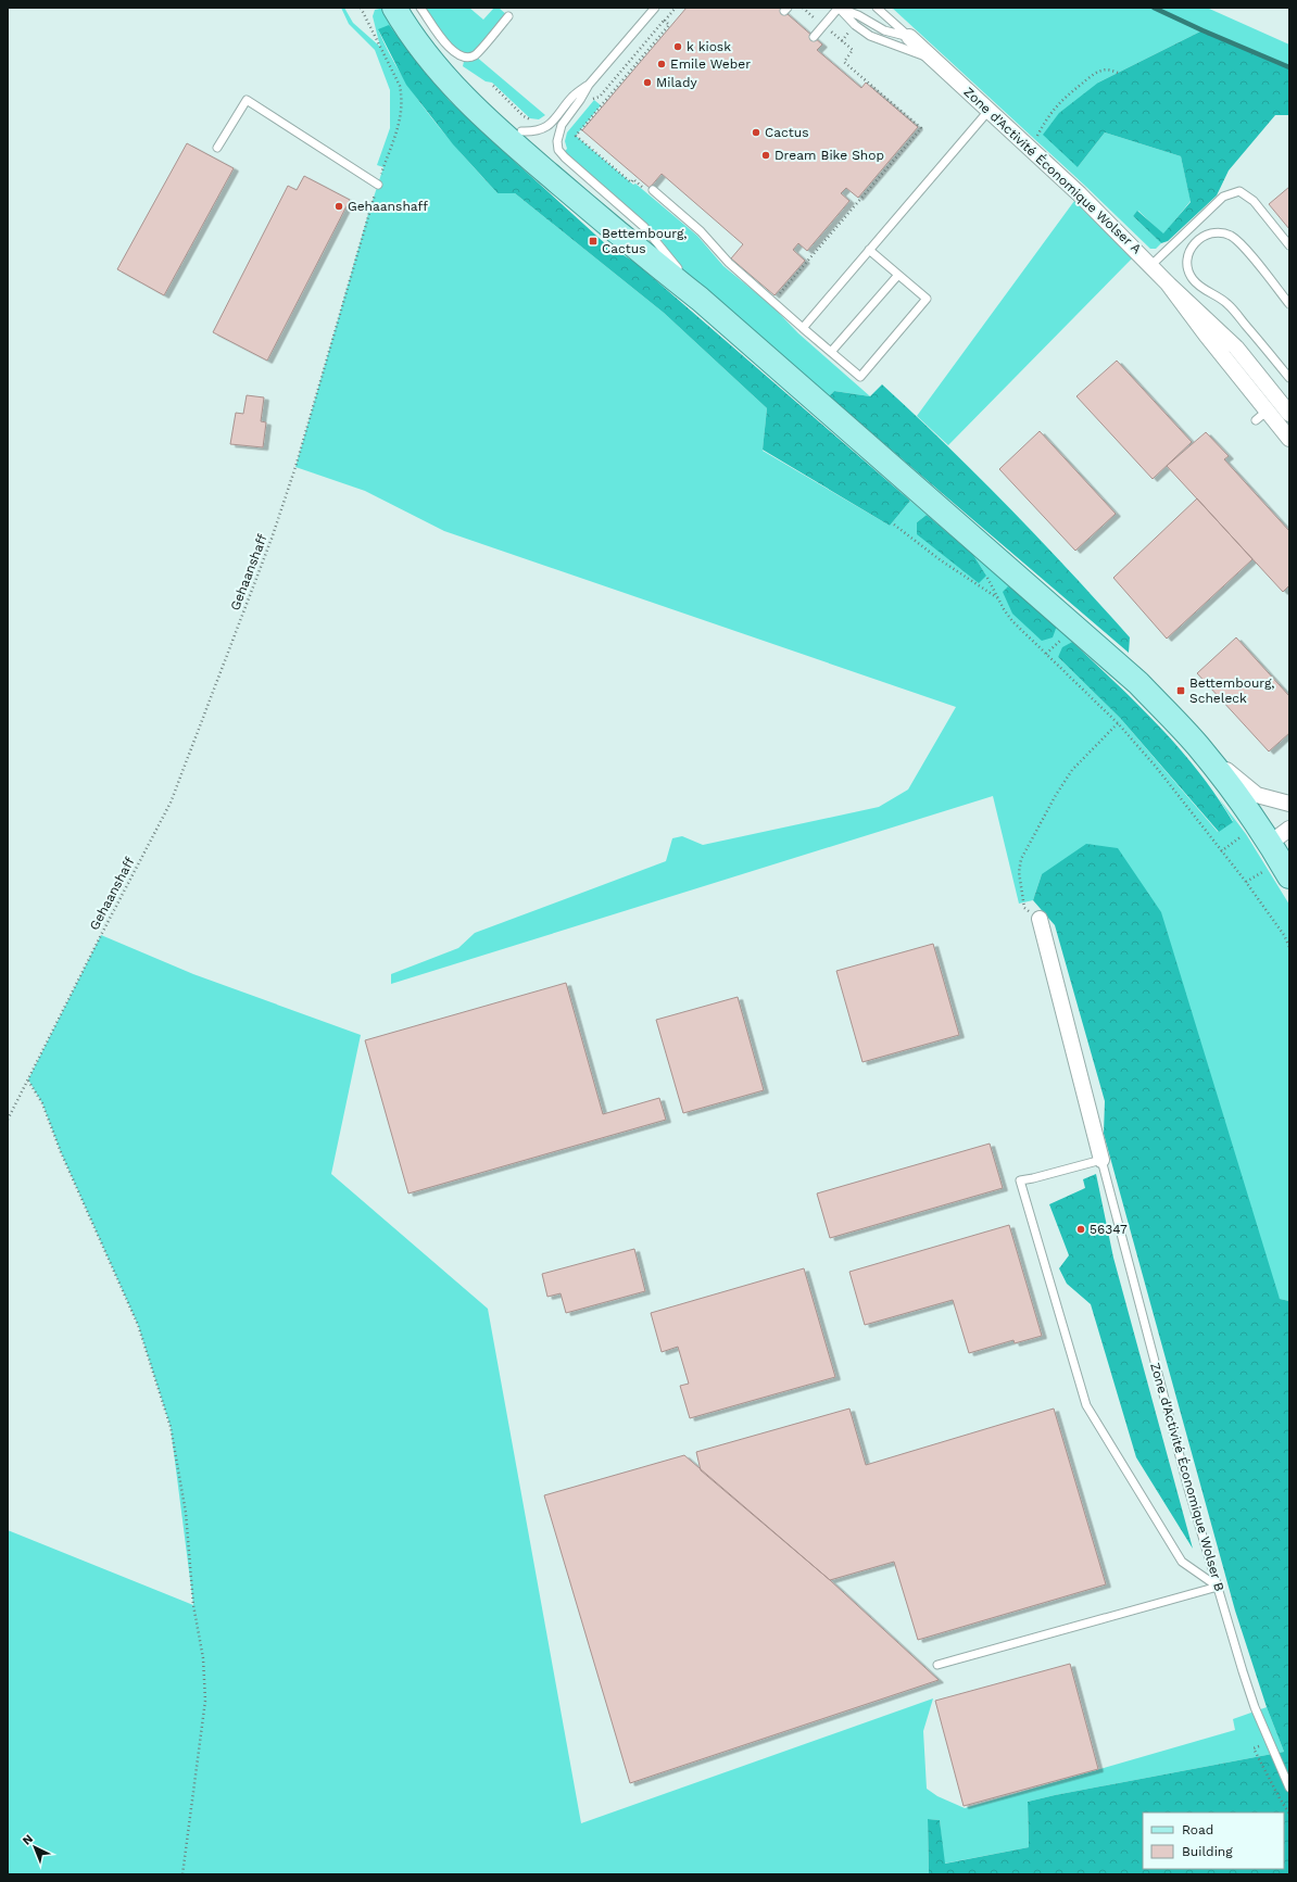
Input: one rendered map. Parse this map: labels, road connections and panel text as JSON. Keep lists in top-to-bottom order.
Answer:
{
  "streets": {
    "street": ["Zone d'Activité Économique Wolser A"],
    "lane": ["Zone d'Activité Économique Wolser B"],
    "path": ["Gehaanshaff"]
  },
  "places": {
    "other": [
      "k kiosk",
      "Emile Weber",
      "Milady",
      "Cactus",
      "Dream Bike Shop",
      "Gehaanshaff",
      "56347"
    ],
    "transit": ["Bettembourg, Cactus", "Bettembourg, Scheleck"]
  },
  "legend": ["Road", "Building"],
  "north": "top left"
}
